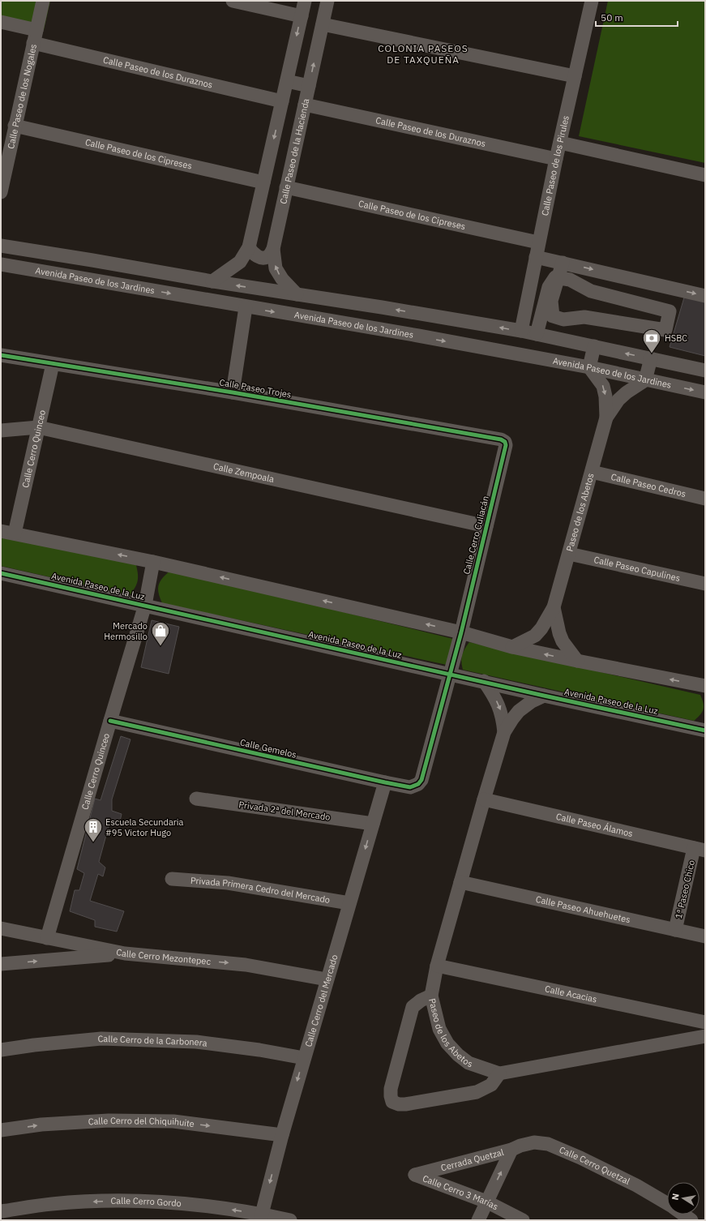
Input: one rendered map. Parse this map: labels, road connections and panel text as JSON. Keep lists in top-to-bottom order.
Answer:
{
  "streets": {
    "street": [
      "Calle Paseo de los Duraznos",
      "Calle Paseo de los Nogales",
      "Calle Paseo de la Hacienda",
      "Calle Paseo de los Cipreses",
      "Calle Paseo de los Pirules",
      "Avenida Paseo de los Jardines",
      "Calle Paseo Trojes",
      "Calle Cerro Quinceo",
      "Calle Zempoala",
      "Calle Paseo Cedros",
      "Paseo de los Abetos",
      "Calle Cerro Culiacán",
      "Calle Paseo Capulines",
      "Avenida Paseo de la Luz",
      "Calle Gemelos",
      "Privada 2ª del Mercado",
      "Calle Paseo Álamos",
      "1ª Paseo Chico",
      "Privada Primera Cedro del Mercado",
      "Calle Paseo Ahuehuetes",
      "Calle Cerro Mezontepec",
      "Calle Acacias",
      "Calle Cerro del Mercado",
      "Calle Cerro de la Carbonera",
      "Calle Cerro del Chiquihuite",
      "Cerrada Quetzal",
      "Calle Cerro Quetzal",
      "Calle Cerro 3 Marías",
      "Calle Cerro Gordo"
    ]
  },
  "crossings": [
    ["Calle Paseo de los Duraznos", "Calle Paseo de los Nogales"],
    ["Calle Paseo de los Duraznos", "Calle Paseo de la Hacienda"],
    ["Calle Paseo de los Duraznos", "Calle Paseo de los Pirules"],
    ["Calle Paseo de los Nogales", "Calle Paseo de los Cipreses"],
    ["Calle Paseo de la Hacienda", "Calle Paseo de los Cipreses"],
    ["Calle Paseo de la Hacienda", "Avenida Paseo de los Jardines"],
    ["Calle Paseo de los Cipreses", "Calle Paseo de los Pirules"],
    ["Calle Paseo de los Pirules", "Avenida Paseo de los Jardines"],
    ["Avenida Paseo de los Jardines", "Paseo de los Abetos"],
    ["Calle Paseo Trojes", "Calle Cerro Quinceo"],
    ["Calle Paseo Trojes", "Calle Cerro Culiacán"],
    ["Calle Cerro Quinceo", "Calle Zempoala"],
    ["Calle Cerro Quinceo", "Avenida Paseo de la Luz"],
    ["Calle Cerro Quinceo", "Calle Gemelos"],
    ["Calle Cerro Quinceo", "Calle Cerro Mezontepec"],
    ["Calle Zempoala", "Calle Cerro Culiacán"],
    ["Calle Paseo Cedros", "Paseo de los Abetos"],
    ["Paseo de los Abetos", "Calle Paseo Capulines"],
    ["Paseo de los Abetos", "Avenida Paseo de la Luz"],
    ["Paseo de los Abetos", "Calle Paseo Álamos"],
    ["Paseo de los Abetos", "Calle Paseo Ahuehuetes"],
    ["Paseo de los Abetos", "Calle Acacias"],
    ["Calle Cerro Culiacán", "Avenida Paseo de la Luz"],
    ["Calle Cerro Culiacán", "Calle Gemelos"],
    ["Avenida Paseo de la Luz", "Calle Gemelos"],
    ["Calle Gemelos", "Calle Cerro del Mercado"],
    ["Privada 2ª del Mercado", "Calle Cerro del Mercado"],
    ["Calle Paseo Álamos", "1ª Paseo Chico"],
    ["1ª Paseo Chico", "Calle Paseo Ahuehuetes"],
    ["Privada Primera Cedro del Mercado", "Calle Cerro del Mercado"],
    ["Calle Cerro Mezontepec", "Calle Cerro del Mercado"],
    ["Calle Cerro del Mercado", "Calle Cerro de la Carbonera"],
    ["Calle Cerro del Mercado", "Calle Cerro del Chiquihuite"],
    ["Calle Cerro del Mercado", "Calle Cerro Gordo"],
    ["Cerrada Quetzal", "Calle Cerro Quetzal"],
    ["Cerrada Quetzal", "Calle Cerro 3 Marías"]
  ],
  "one_way": [
    "Calle Cerro Mezontepec",
    "Calle Cerro del Mercado",
    "Calle Cerro del Chiquihuite",
    "Calle Cerro Gordo"
  ],
  "districts": ["COLONIA PASEOS DE TAXQUEÑA"],
  "places": {
    "bank": ["HSBC"],
    "shop": ["Mercado Hermosillo"],
    "building": ["Escuela Secundaria #95 Victor Hugo"]
  },
  "scale_bar": "50 m",
  "north": "left"
}
